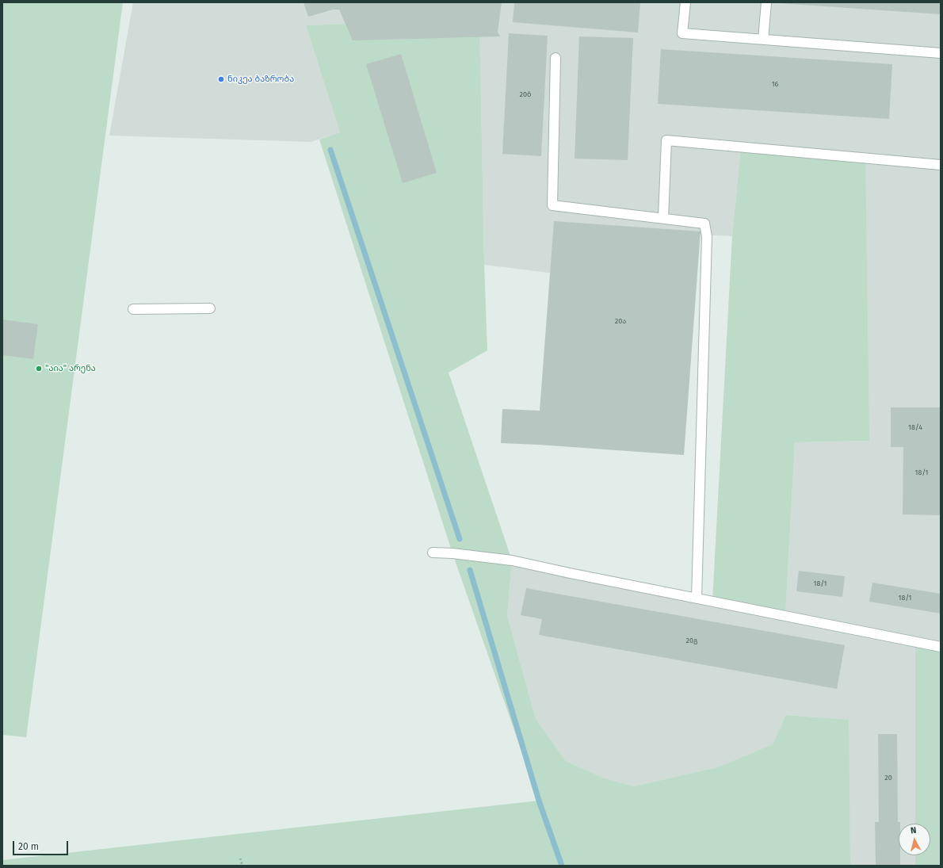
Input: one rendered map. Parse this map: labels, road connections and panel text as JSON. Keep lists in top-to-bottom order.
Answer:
{
  "places": ["ნიკეა ბაზრობა", "\"აია\" არენა"],
  "house_numbers": [
    "16",
    "20ბ",
    "20ა",
    "18/4",
    "18/1",
    "18/1",
    "18/1",
    "20გ",
    "20"
  ],
  "scale_bar": "20 m",
  "north": "top"
}
